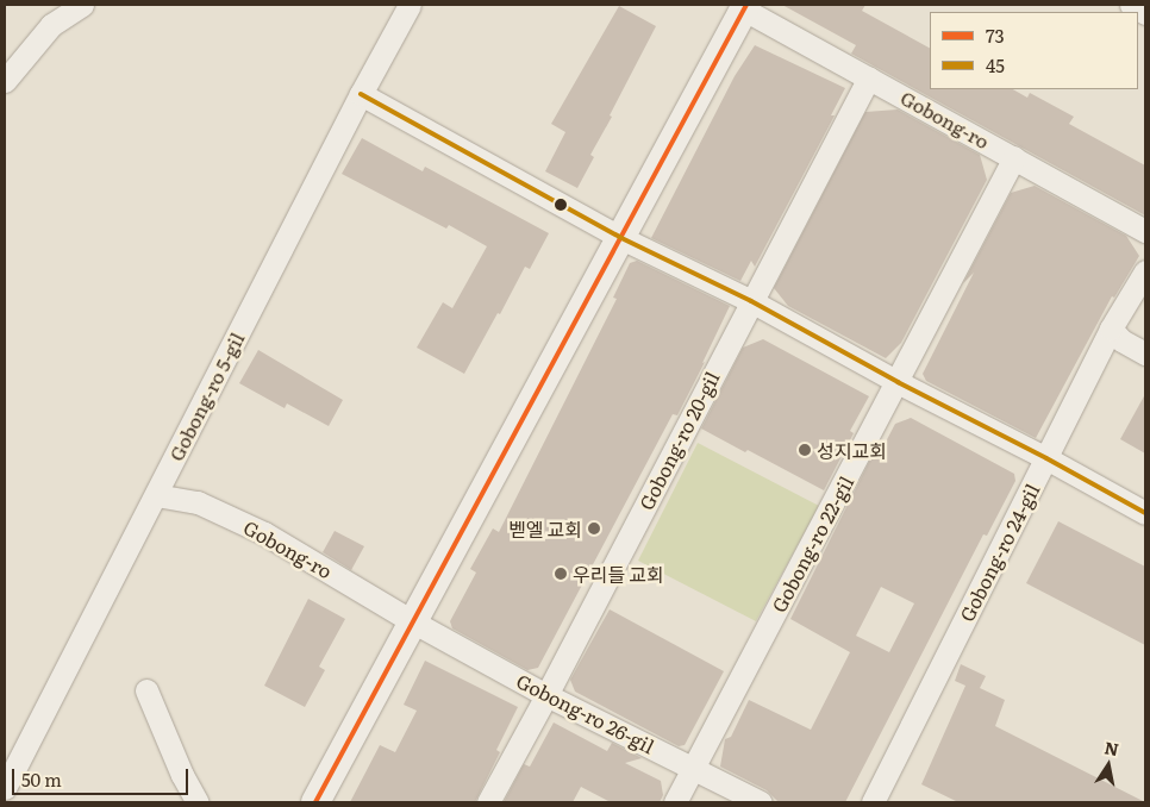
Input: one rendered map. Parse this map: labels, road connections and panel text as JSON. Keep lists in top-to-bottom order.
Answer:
{
  "streets": {
    "street": [
      "Gobong-ro",
      "Gobong-ro 5-gil",
      "Gobong-ro 20-gil",
      "Gobong-ro 22-gil",
      "Gobong-ro 24-gil",
      "Gobong-ro 26-gil"
    ]
  },
  "crossings": [
    ["Gobong-ro", "Gobong-ro 5-gil"],
    ["Gobong-ro", "Gobong-ro 20-gil"],
    ["Gobong-ro", "Gobong-ro 22-gil"],
    ["Gobong-ro", "Gobong-ro 26-gil"],
    ["Gobong-ro 20-gil", "Gobong-ro 26-gil"],
    ["Gobong-ro 22-gil", "Gobong-ro 26-gil"]
  ],
  "places": ["성지교회", "벧엘 교회", "우리들 교회"],
  "lines": ["transit line 73", "transit line 45"],
  "legend": ["73", "45"],
  "scale_bar": "50 m",
  "north": "top"
}
